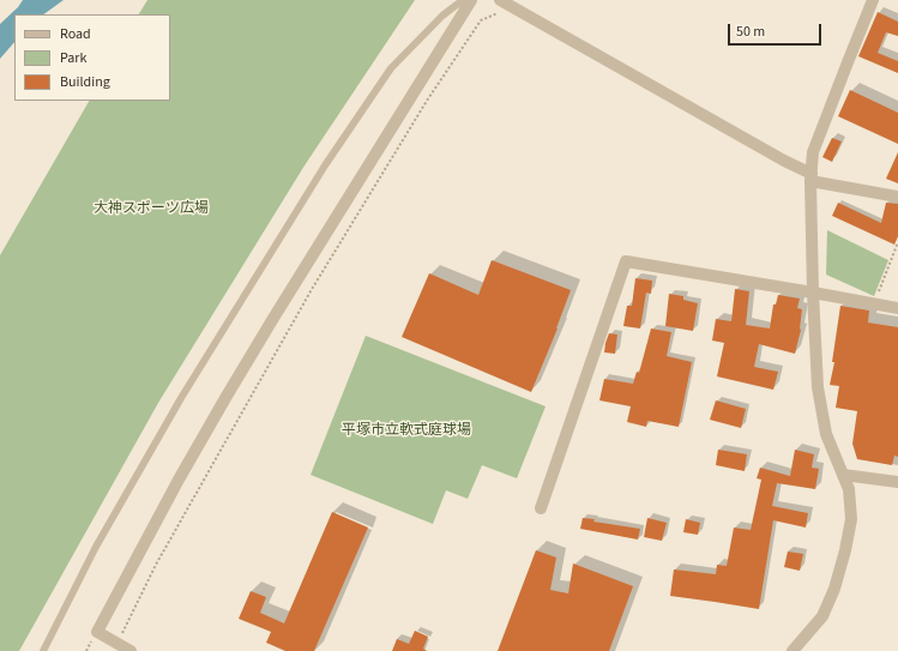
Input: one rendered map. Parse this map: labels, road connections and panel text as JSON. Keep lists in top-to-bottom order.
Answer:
{
  "parks": ["大神スポーツ広場", "平塚市立軟式庭球場"],
  "legend": ["Road", "Park", "Building"],
  "scale_bar": "50 m"
}
